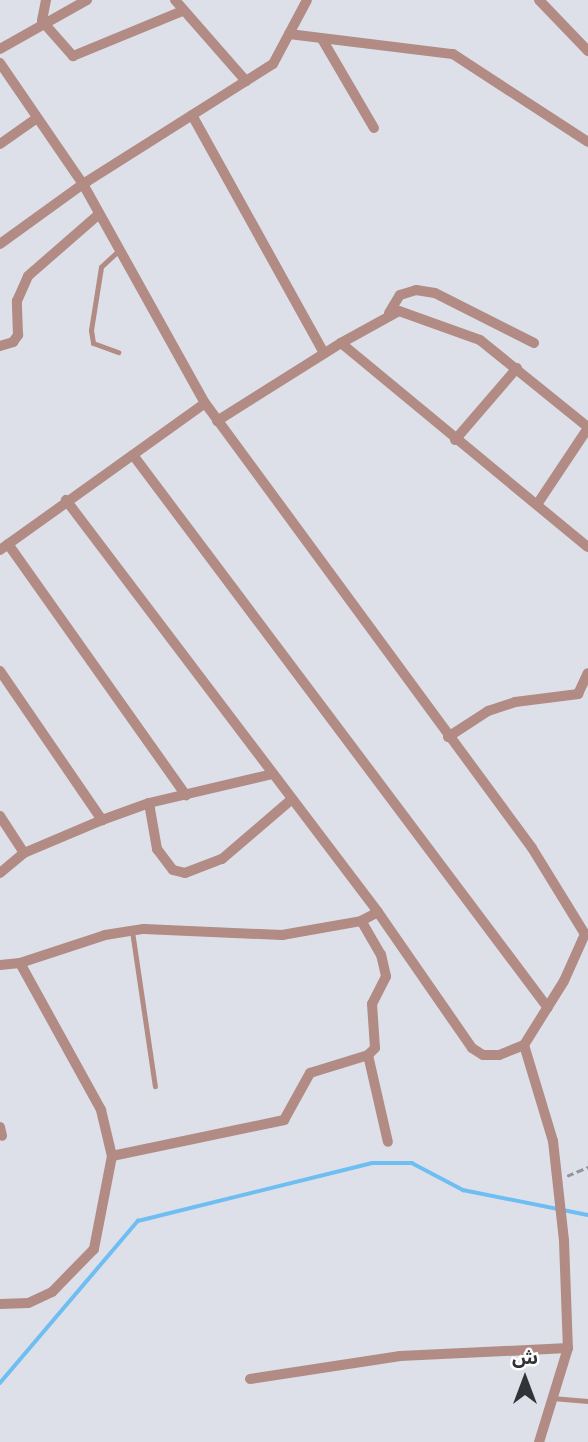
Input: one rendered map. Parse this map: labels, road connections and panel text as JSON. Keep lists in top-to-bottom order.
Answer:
{
  "north": "top"
}
